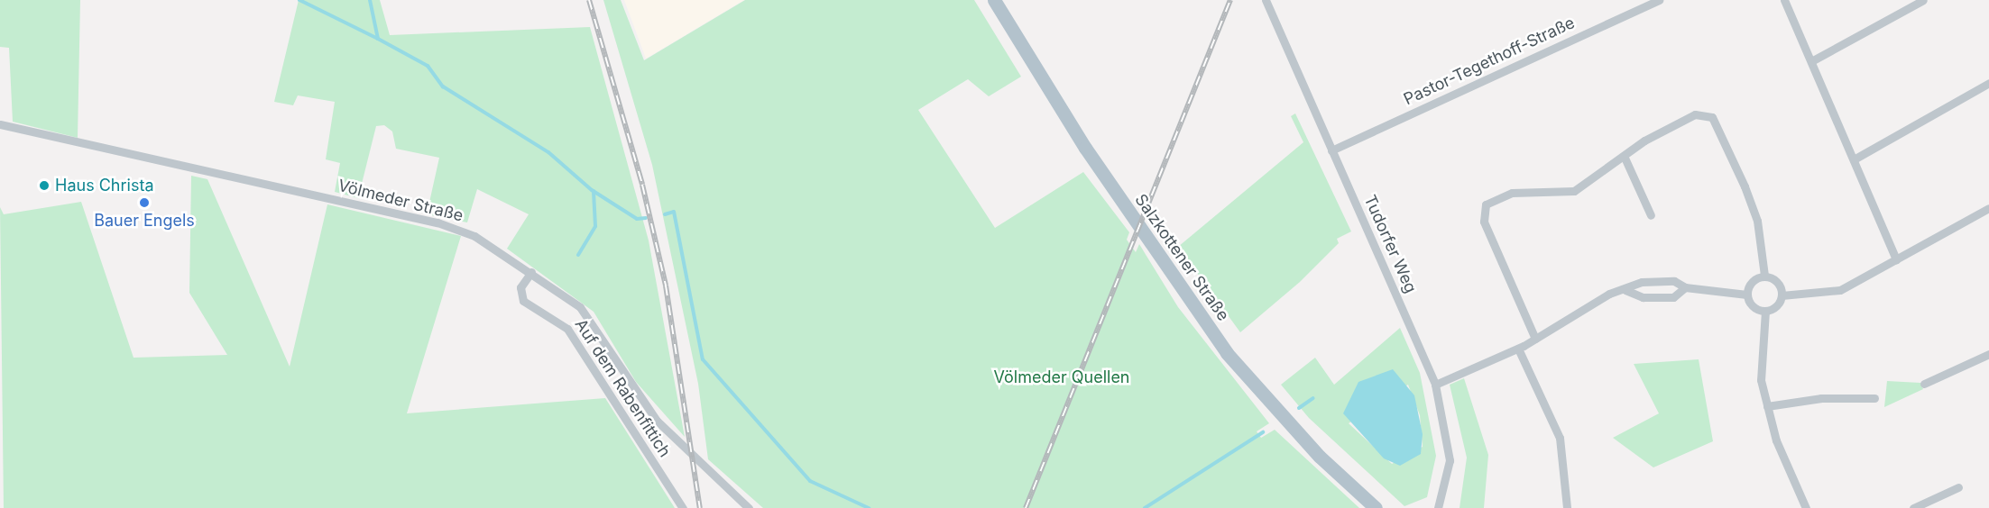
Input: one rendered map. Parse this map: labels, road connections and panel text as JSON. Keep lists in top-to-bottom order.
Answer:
{
  "streets": {
    "main road": ["Salzkottener Straße"],
    "street": [
      "Pastor-Tegethoff-Straße",
      "Völmeder Straße",
      "Tudorfer Weg",
      "Auf dem Rabenfittich"
    ]
  },
  "crossings": [
    ["Pastor-Tegethoff-Straße", "Tudorfer Weg"],
    ["Völmeder Straße", "Auf dem Rabenfittich"]
  ],
  "parks": ["Völmeder Quellen"],
  "places": ["Haus Christa", "Bauer Engels"]
}
